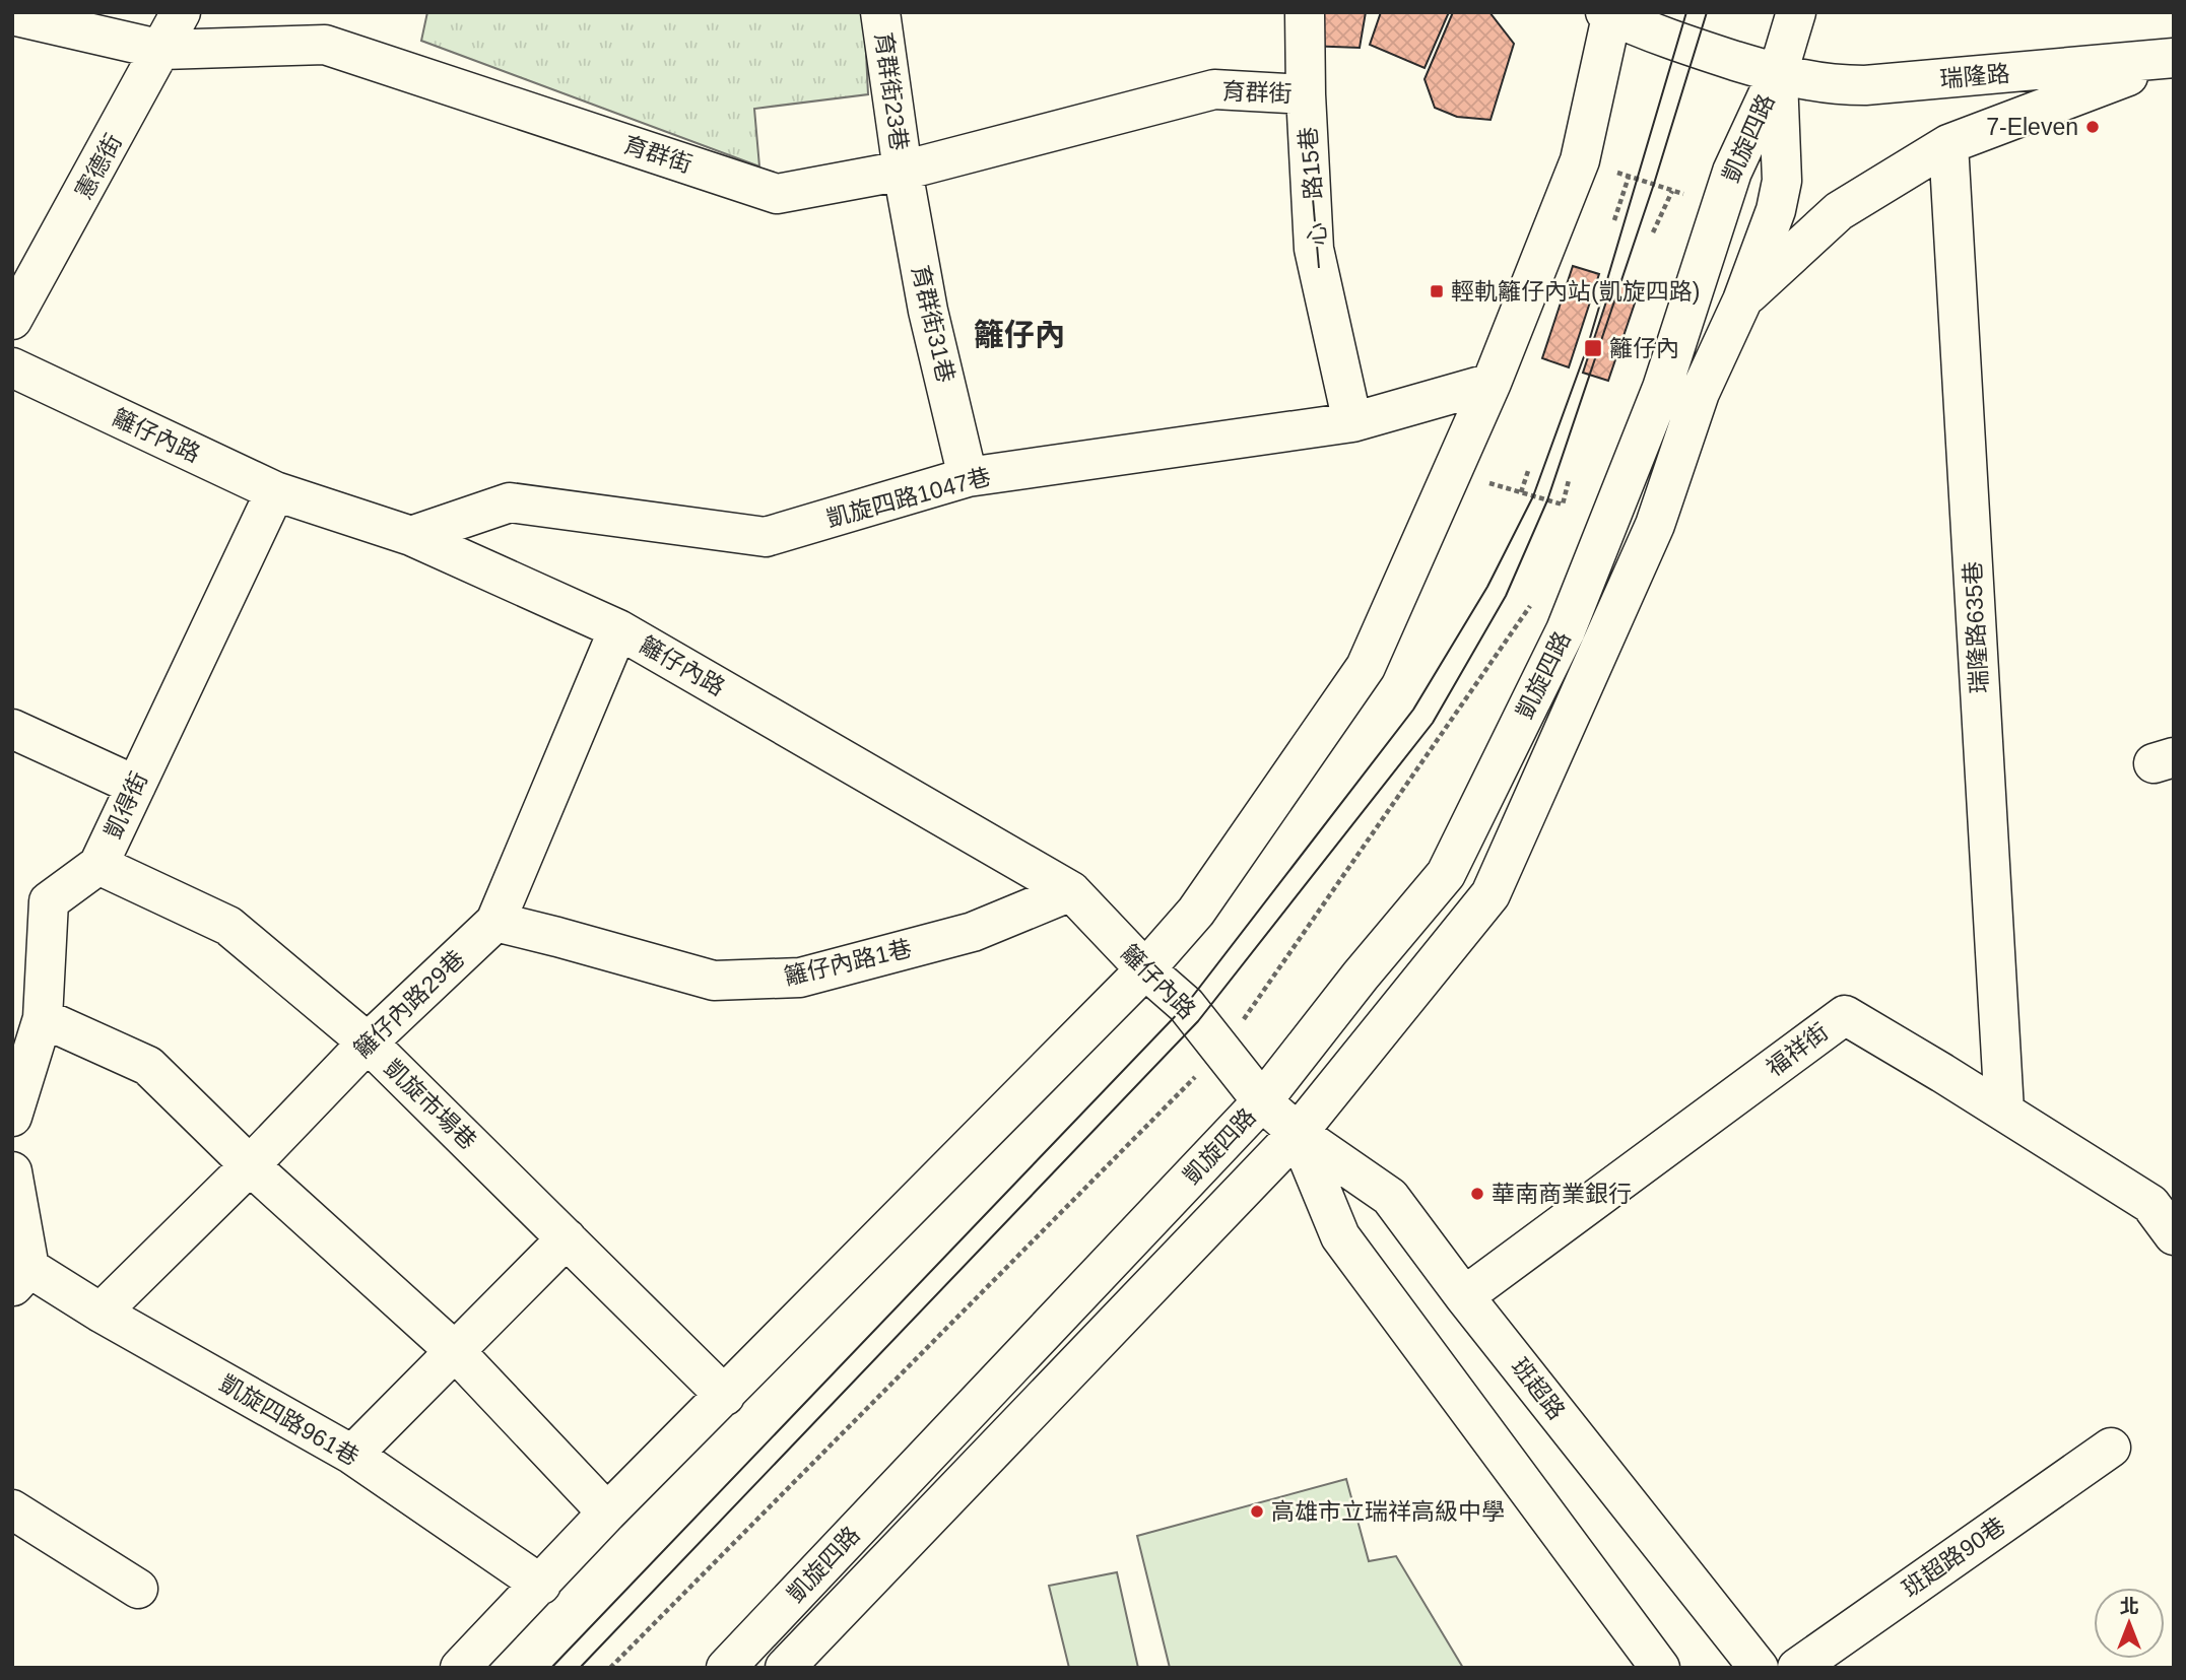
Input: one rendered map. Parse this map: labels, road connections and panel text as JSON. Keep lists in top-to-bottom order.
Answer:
{
  "streets": {
    "street": [
      "瑞隆路",
      "育群街23巷",
      "育群街",
      "凱旋四路",
      "憲德街",
      "一心一路15巷",
      "育群街31巷",
      "籬仔內路",
      "凱旋四路1047巷",
      "瑞隆路635巷",
      "凱得街",
      "籬仔內路1巷",
      "籬仔內路29巷",
      "福祥街",
      "凱旋市場巷",
      "班超路",
      "凱旋四路961巷",
      "班超路90巷"
    ]
  },
  "crossings": [
    ["瑞隆路", "凱旋四路"],
    ["育群街23巷", "育群街"],
    ["育群街23巷", "育群街31巷"],
    ["育群街", "憲德街"],
    ["育群街", "一心一路15巷"],
    ["育群街", "育群街31巷"],
    ["凱旋四路", "籬仔內路"],
    ["凱旋四路", "班超路"],
    ["一心一路15巷", "凱旋四路1047巷"],
    ["育群街31巷", "凱旋四路1047巷"],
    ["籬仔內路", "凱旋四路1047巷"],
    ["籬仔內路", "凱得街"],
    ["籬仔內路", "籬仔內路1巷"],
    ["籬仔內路", "籬仔內路29巷"],
    ["籬仔內路", "班超路"],
    ["瑞隆路635巷", "福祥街"],
    ["凱得街", "凱旋市場巷"],
    ["籬仔內路1巷", "籬仔內路29巷"],
    ["籬仔內路29巷", "凱旋市場巷"],
    ["籬仔內路29巷", "凱旋四路961巷"],
    ["福祥街", "班超路"]
  ],
  "districts": ["籬仔內"],
  "places": {
    "other": ["7-Eleven", "華南商業銀行", "高雄市立瑞祥高級中學"],
    "transit": ["輕軌籬仔內站(凱旋四路)", "籬仔內"]
  },
  "north": "top"
}
